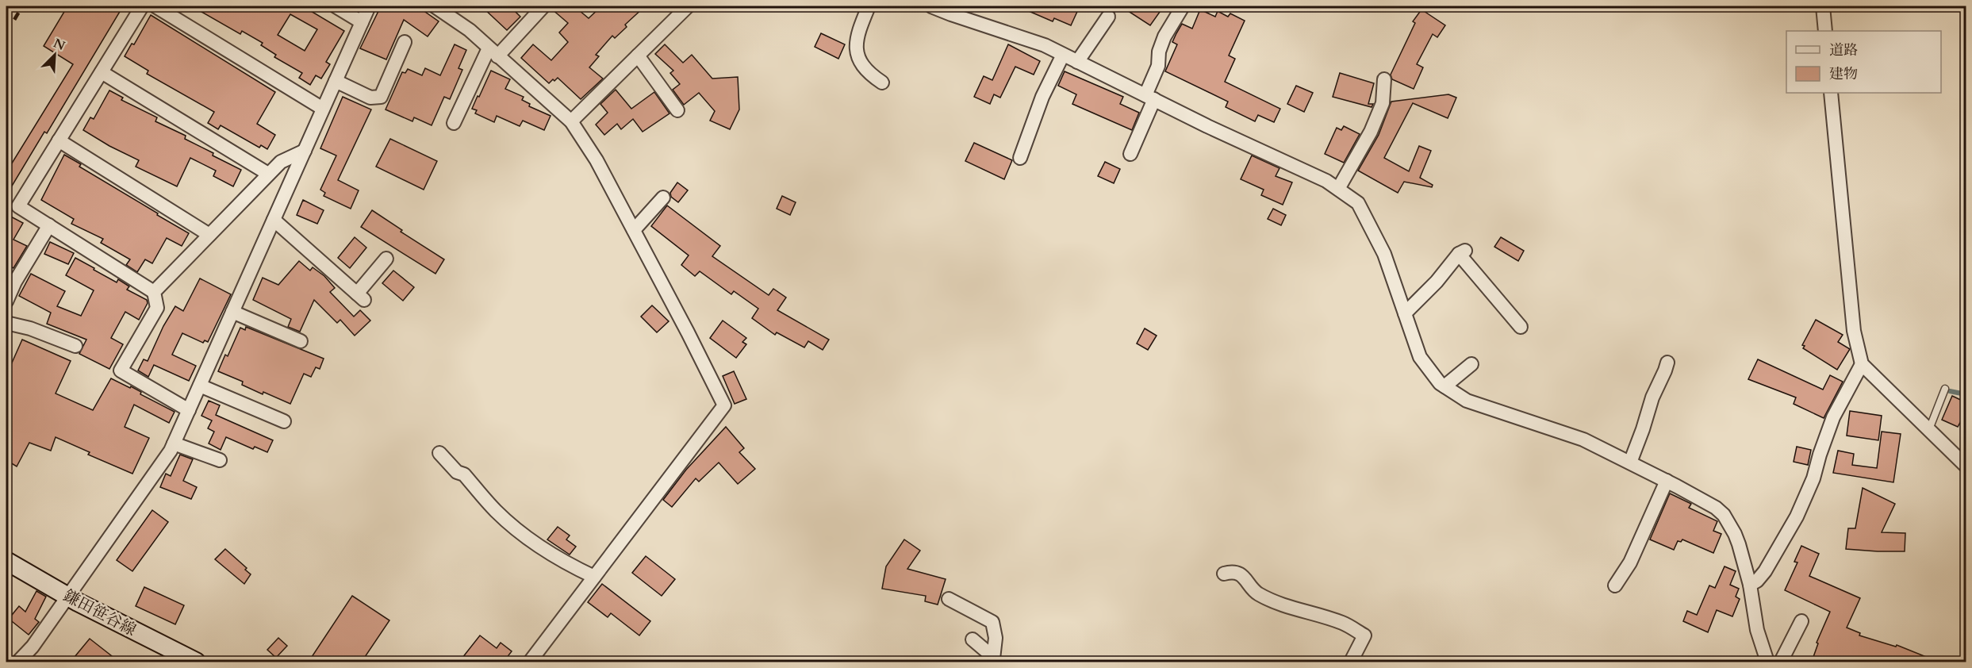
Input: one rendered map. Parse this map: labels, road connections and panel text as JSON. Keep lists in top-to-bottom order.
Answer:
{
  "streets": {
    "street": ["鎌田笹谷線"]
  },
  "legend": ["道路", "建物"],
  "north": "top right"
}
